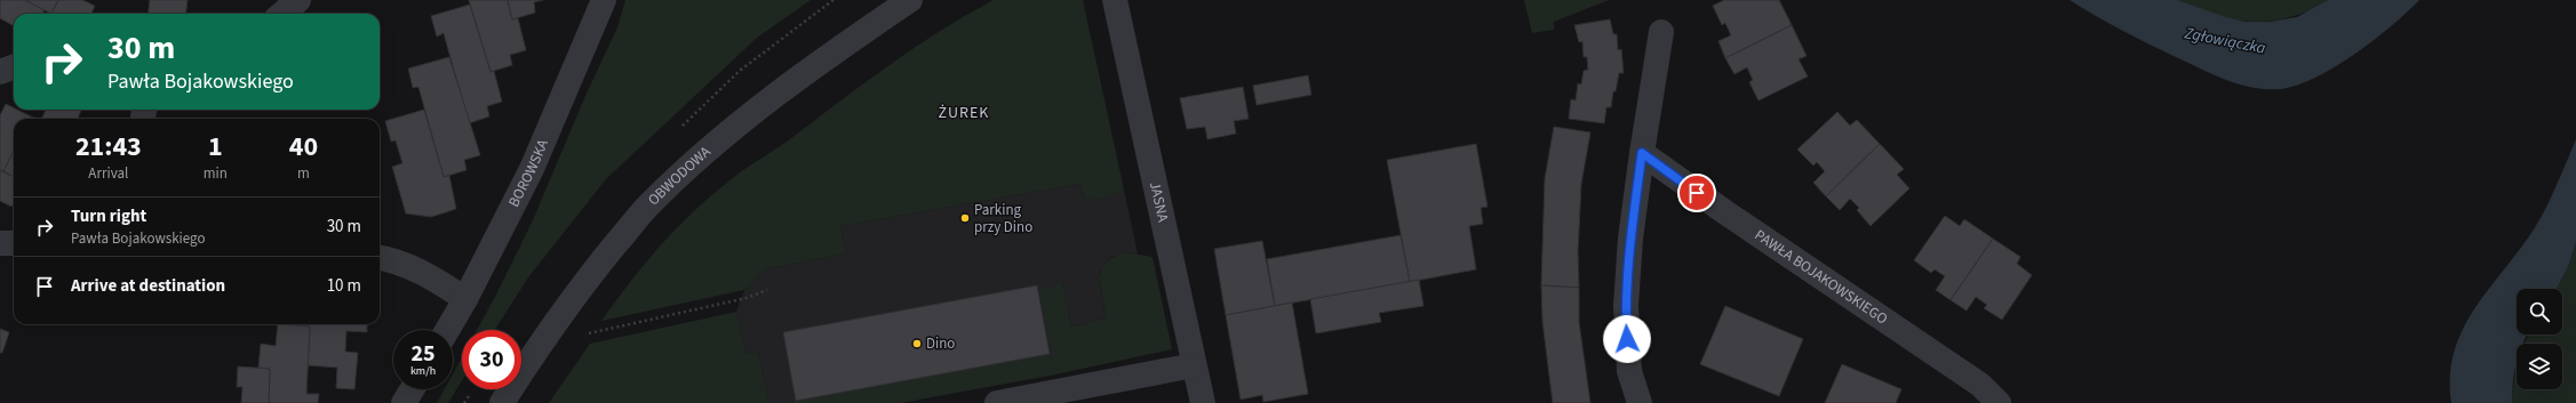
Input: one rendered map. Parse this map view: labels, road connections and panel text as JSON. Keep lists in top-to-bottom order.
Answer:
{
  "streets": {
    "street": [
      "BOROWSKA",
      "OBWODOWA",
      "JASNA",
      "PAWŁA BOJAKOWSKIEGO"
    ]
  },
  "districts": ["ŻUREK"],
  "water": ["Zgłowiączka"],
  "places": ["Parking przy Dino", "Dino"],
  "page": {
    "turn": ["30 m", "Pawła Bojakowskiego"],
    "eta": [
      "21:43",
      "Arrival",
      "1",
      "min",
      "40",
      "m"
    ],
    "list": [
      {
        "name": "Turn right",
        "note": "Pawła Bojakowskiego",
        "value": "30 m"
      },
      {
        "name": "Arrive at destination",
        "value": "10 m"
      }
    ],
    "speed": "25 km/h",
    "limit": "30"
  }
}
